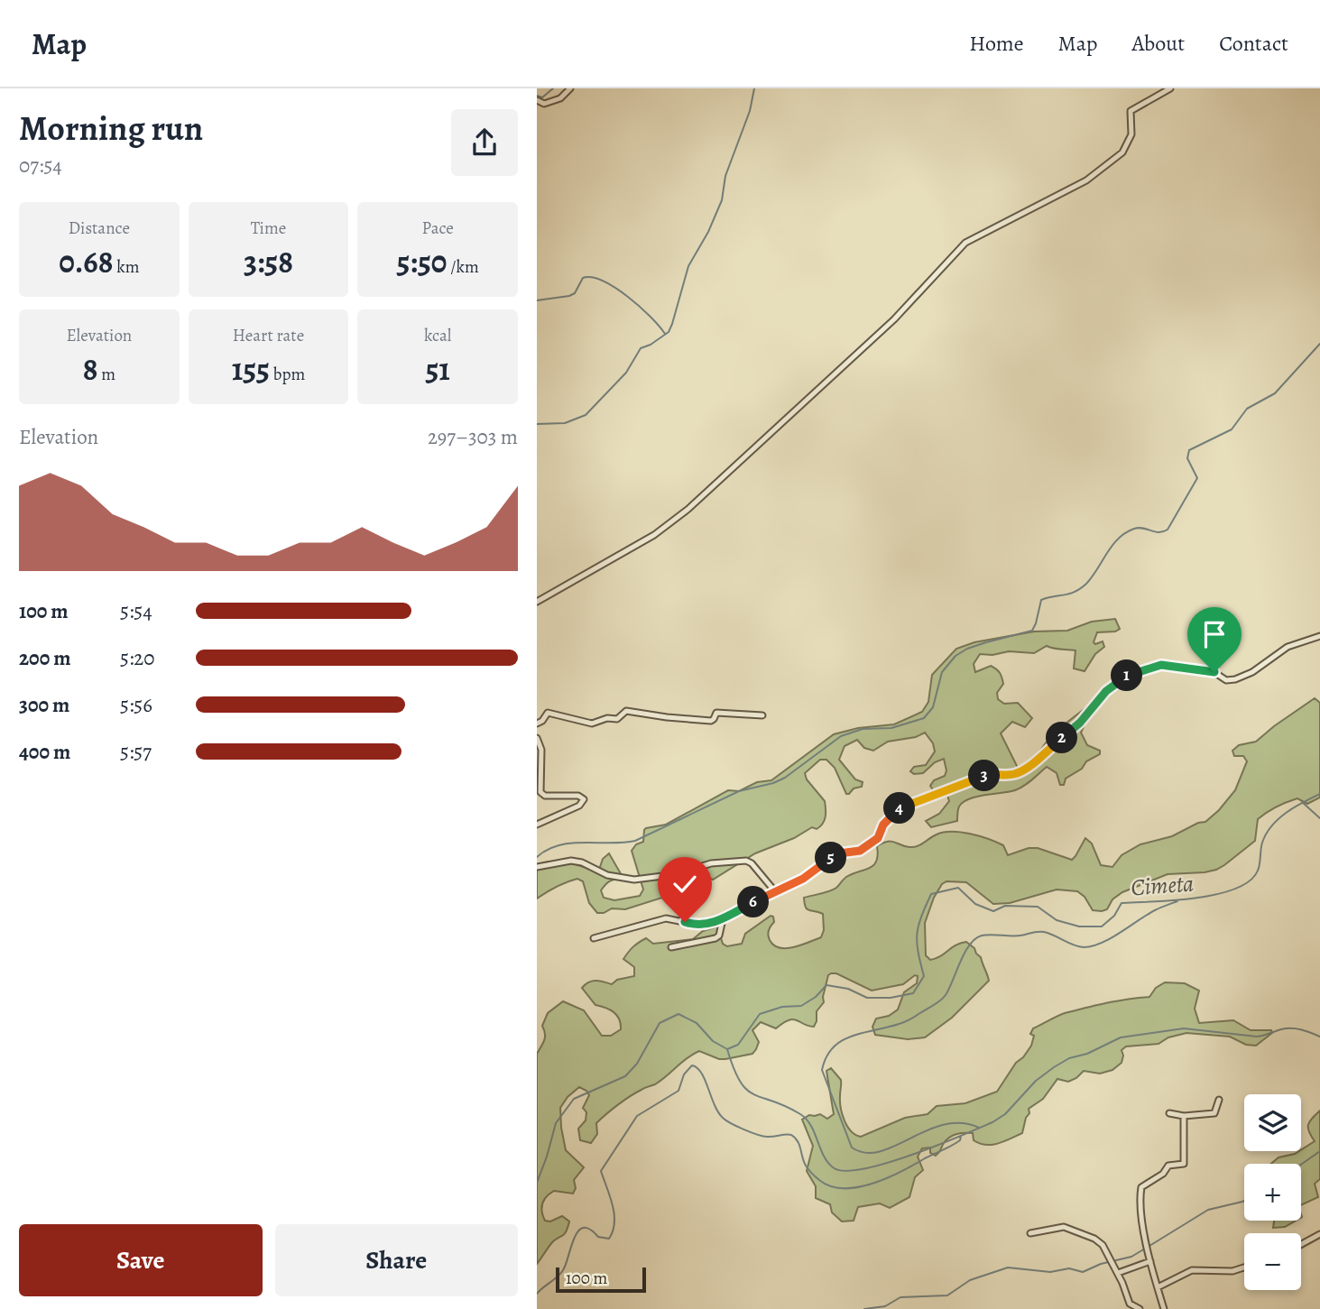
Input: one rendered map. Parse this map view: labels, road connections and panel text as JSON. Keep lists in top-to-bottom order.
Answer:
{
  "water": ["Cimeta"],
  "scale_bar": "100 m",
  "page": {
    "header": "Map",
    "nav": [
      "Home",
      "Map",
      "About",
      "Contact"
    ],
    "heading": ["Morning run", "07:54"],
    "stats": [
      ["Distance", "0.68 km"],
      ["Time", "3:58"],
      ["Pace", "5:50 /km"],
      ["Elevation", "8 m"],
      ["Heart rate", "155 bpm"],
      ["kcal", "51"]
    ],
    "chart": ["Elevation", "297–303 m"],
    "list": [
      {
        "name": "100 m",
        "note": "5:54"
      },
      {
        "name": "200 m",
        "note": "5:20"
      },
      {
        "name": "300 m",
        "note": "5:56"
      },
      {
        "name": "400 m",
        "note": "5:57"
      }
    ],
    "pins": [
      "1",
      "2",
      "3",
      "4",
      "5",
      "6"
    ],
    "map_buttons": ["+", "−"],
    "buttons": ["Save", "Share"],
    "scale": "100 m"
  }
}
